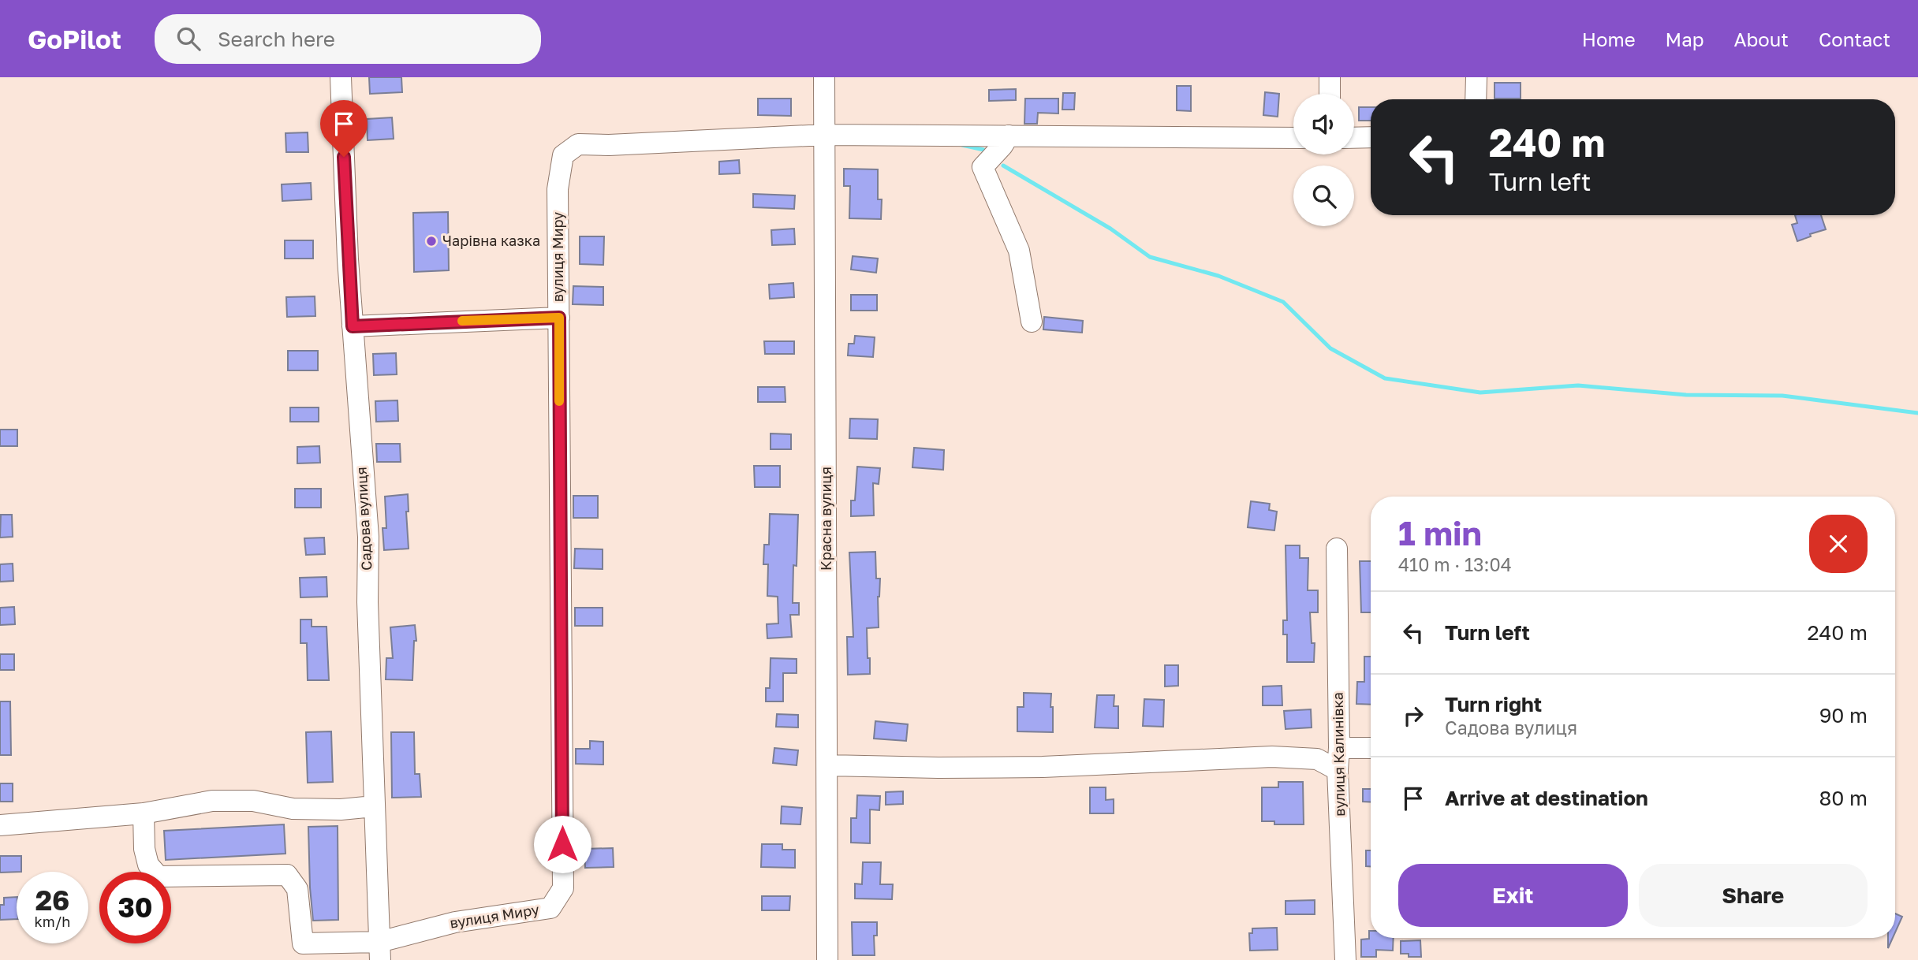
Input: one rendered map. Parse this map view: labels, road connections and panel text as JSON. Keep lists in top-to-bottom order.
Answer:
{
  "streets": {
    "street": [
      "вулиця Миру",
      "Садова вулиця",
      "Красна вулиця",
      "вулиця Калинівка"
    ]
  },
  "crossings": [
    ["вулиця Миру", "Садова вулиця"],
    ["вулиця Миру", "Красна вулиця"]
  ],
  "places": ["Чарівна казка"],
  "page": {
    "header": "GoPilot",
    "search": "Search here",
    "nav": [
      "Home",
      "Map",
      "About",
      "Contact"
    ],
    "turn": ["240 m", "Turn left"],
    "heading": ["1 min", "410 m · 13:04"],
    "list": [
      {
        "name": "Turn left",
        "value": "240 m"
      },
      {
        "name": "Turn right",
        "note": "Садова вулиця",
        "value": "90 m"
      },
      {
        "name": "Arrive at destination",
        "value": "80 m"
      }
    ],
    "buttons": ["Exit", "Share"],
    "speed": "26 km/h",
    "limit": "30"
  }
}
